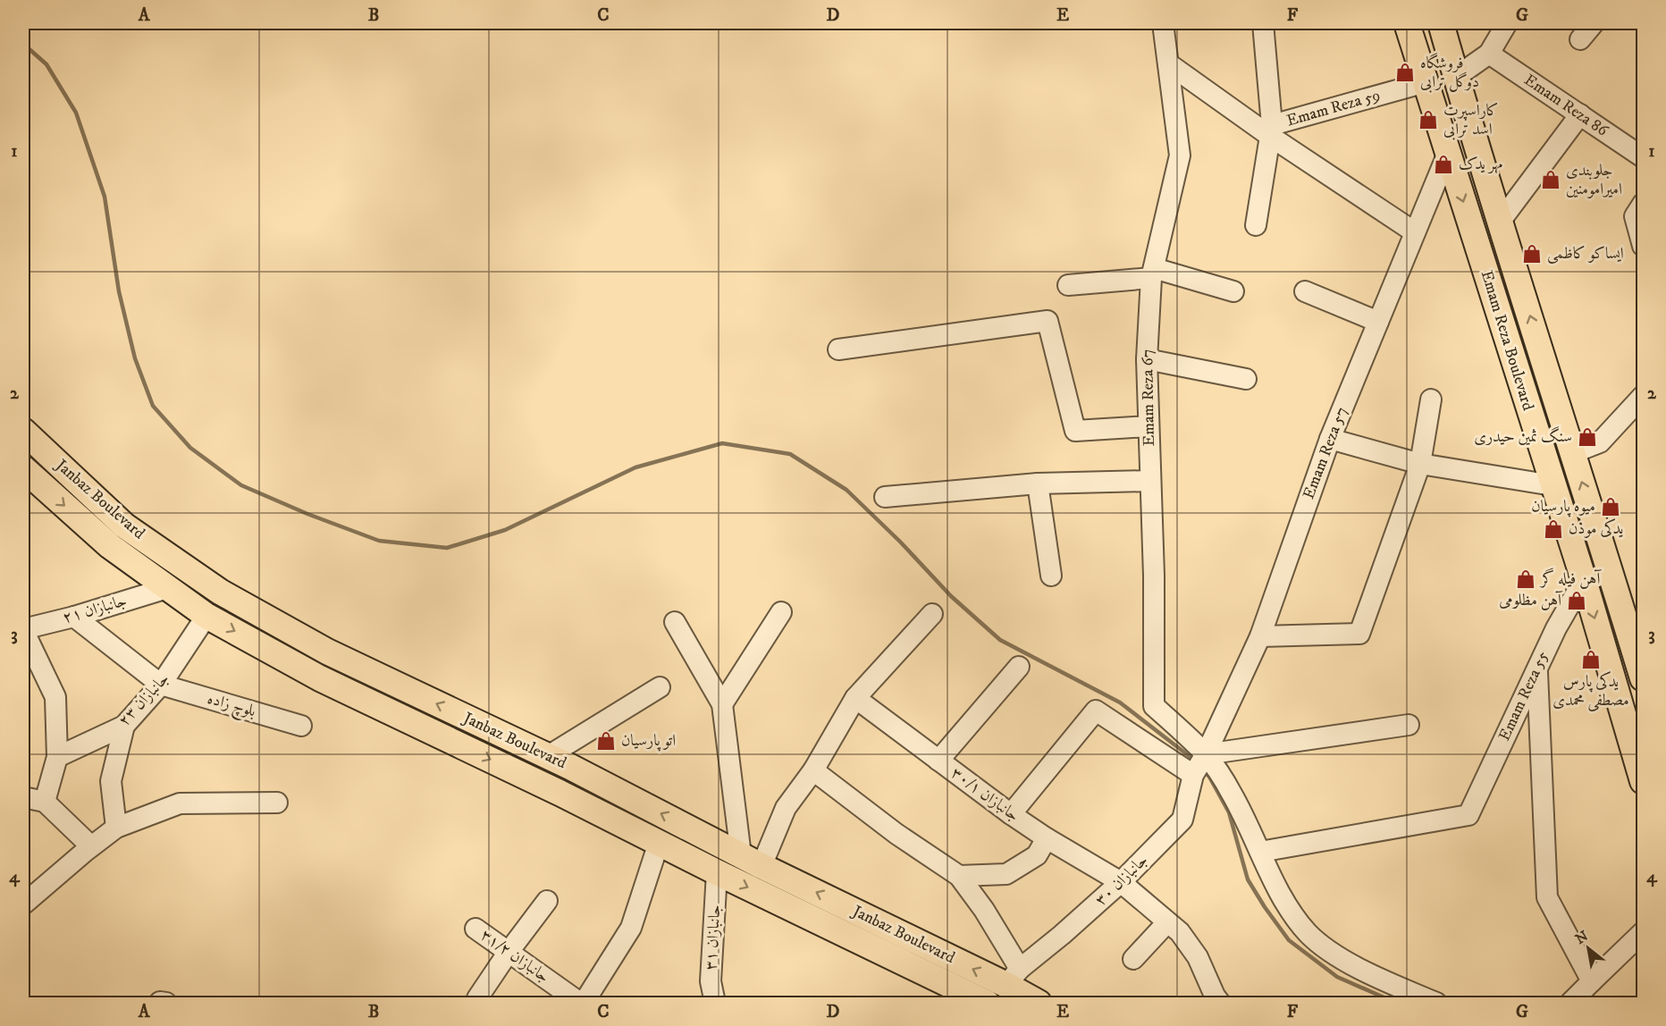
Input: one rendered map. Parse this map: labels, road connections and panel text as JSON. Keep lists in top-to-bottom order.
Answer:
{
  "streets": {
    "main road": ["Emam Reza Boulevard", "Janbaz Boulevard"],
    "street": [
      "Emam Reza 86",
      "Emam Reza 59",
      "Emam Reza 67",
      "Emam Reza 57",
      "جانبازان ۲۱",
      "Emam Reza 55",
      "جانبازان ۲۳",
      "بلوچ زاده",
      "جانبازان ۳۰/۱",
      "جانبازان ۳۰",
      "جانبازان ۳۱",
      "جانبازان ۳۱/۲"
    ]
  },
  "crossings": [
    ["Emam Reza 59", "Emam Reza Boulevard"],
    ["Emam Reza Boulevard", "Emam Reza 57"],
    ["Emam Reza Boulevard", "Emam Reza 55"],
    ["Emam Reza 67", "Emam Reza 57"],
    ["Emam Reza 67", "Emam Reza 55"],
    ["Emam Reza 67", "جانبازان ۳۰"],
    ["Emam Reza 57", "جانبازان ۳۰"],
    ["Janbaz Boulevard", "جانبازان ۲۱"],
    ["Janbaz Boulevard", "جانبازان ۲۳"],
    ["Janbaz Boulevard", "جانبازان ۳۰"],
    ["Janbaz Boulevard", "جانبازان ۳۱"],
    ["جانبازان ۲۳", "بلوچ زاده"],
    ["جانبازان ۳۰/۱", "جانبازان ۳۰"]
  ],
  "places": {
    "shop": [
      "فروشگاه دوگل ترابی",
      "کاراسپرت اسد ترابی",
      "مهر یدک",
      "جلوبندی امیرامومنین",
      "ایساکو کاظمی",
      "سنگ ثمین حیدری",
      "میوه پارسیان",
      "یدکی موذن",
      "آهن فیله گر",
      "آهن مظلومی",
      "یدکی پارس مصطفی محمدی",
      "اتو پارسیان"
    ]
  },
  "north": "top left",
  "grid": {
    "columns": [
      "A",
      "B",
      "C",
      "D",
      "E",
      "F",
      "G"
    ],
    "rows": [
      "1",
      "2",
      "3",
      "4"
    ]
  }
}
